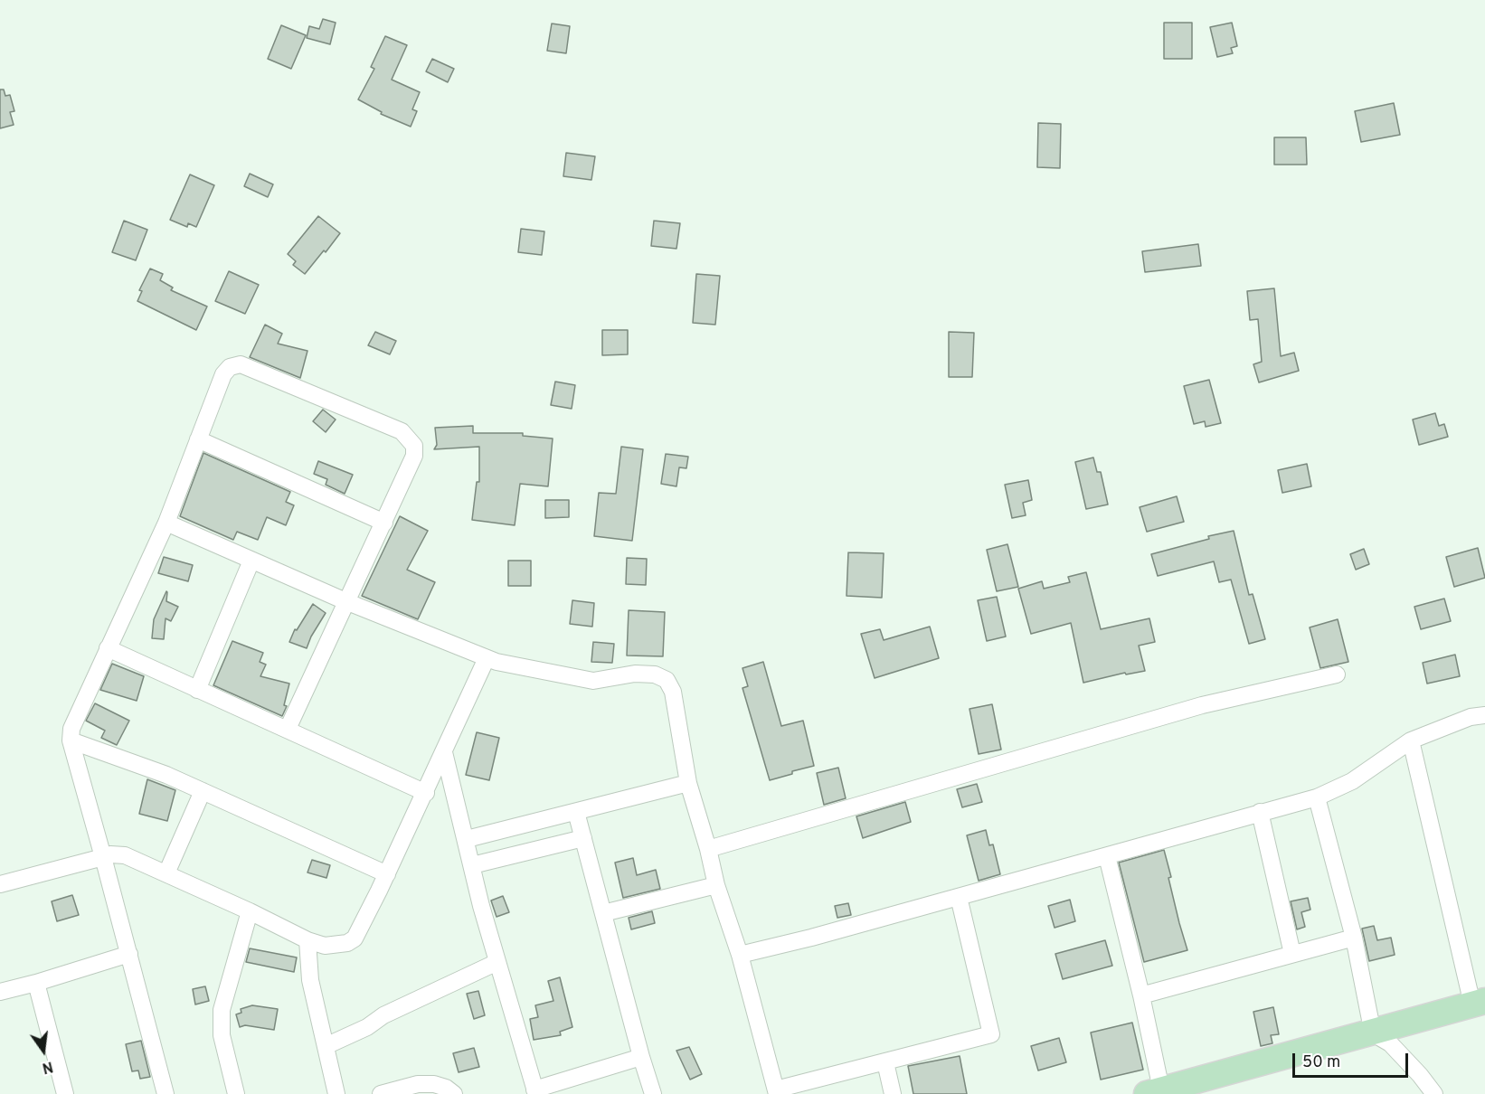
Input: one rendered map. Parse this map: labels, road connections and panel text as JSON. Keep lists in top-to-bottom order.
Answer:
{
  "scale_bar": "50 m",
  "north": "bottom"
}
